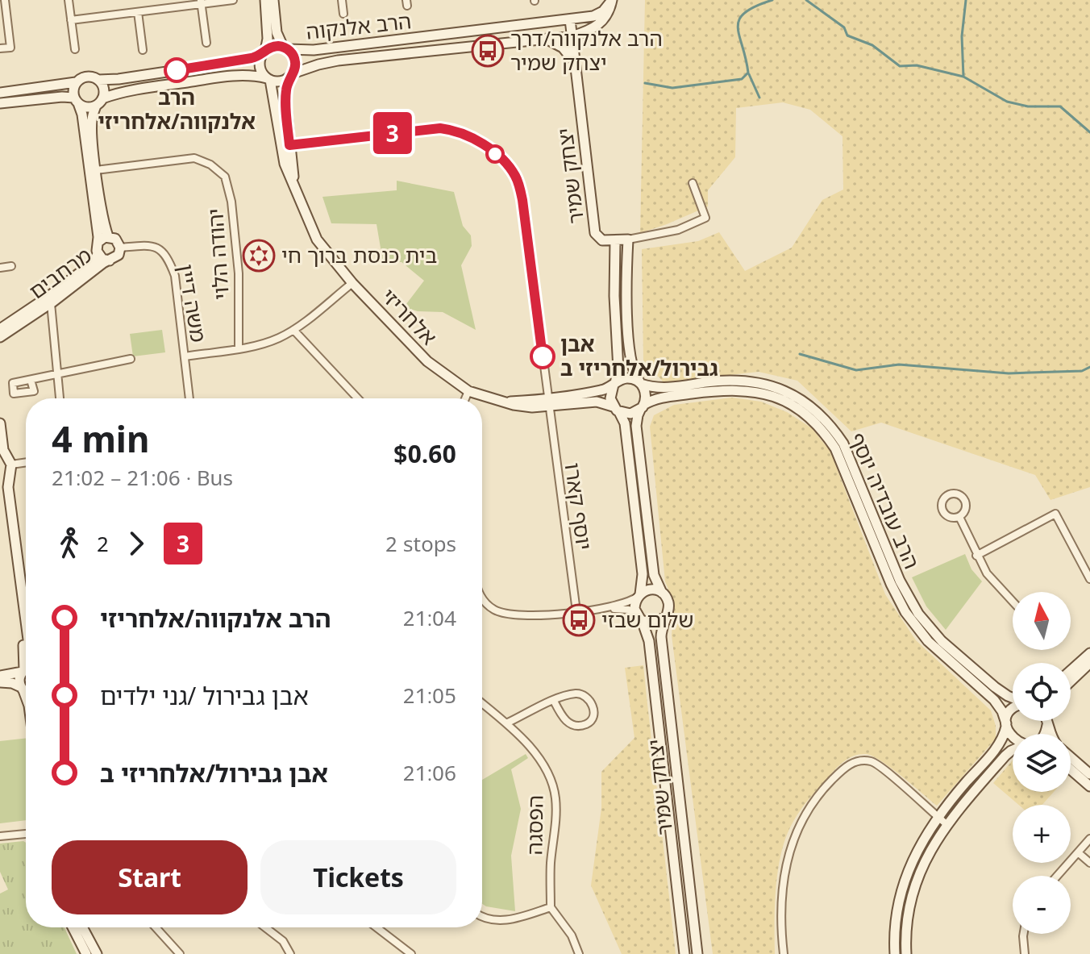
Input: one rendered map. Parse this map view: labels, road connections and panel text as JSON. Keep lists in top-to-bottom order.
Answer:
{
  "streets": {
    "street": [
      "הרב אלנקוה",
      "יצחק שמיר",
      "יהודה הלוי",
      "מרחבים",
      "משה דיין",
      "אלחריזי",
      "הרב עובדיה יוסף",
      "יוסף קארו",
      "הפסגה"
    ]
  },
  "crossings": [
    ["הרב אלנקוה", "אלחריזי"],
    ["מרחבים", "משה דיין"],
    ["אלחריזי", "הרב עובדיה יוסף"],
    ["אלחריזי", "יוסף קארו"]
  ],
  "places": {
    "bus stop": ["הרב אלנקווה/דרך יצחק שמיר", "שלום שבזי"],
    "other": ["הרב אלנקווה/אלחריזי", "אבן גבירול/אלחריזי ב"],
    "synagogue": ["בית כנסת ברוך חי"]
  },
  "lines": ["bus line 3"],
  "north": "top",
  "page": {
    "on_map": "3",
    "heading": ["4 min", "21:02 – 21:06 · Bus", "$0.60"],
    "legs": ["2", "3", "2 stops"],
    "list": [
      {
        "name": "הרב אלנקווה/אלחריזי",
        "value": "21:04"
      },
      {
        "name": "אבן גבירול /גני ילדים",
        "value": "21:05"
      },
      {
        "name": "אבן גבירול/אלחריזי ב",
        "value": "21:06"
      }
    ],
    "map_buttons": ["+", "−"],
    "buttons": ["Start", "Tickets"]
  }
}
